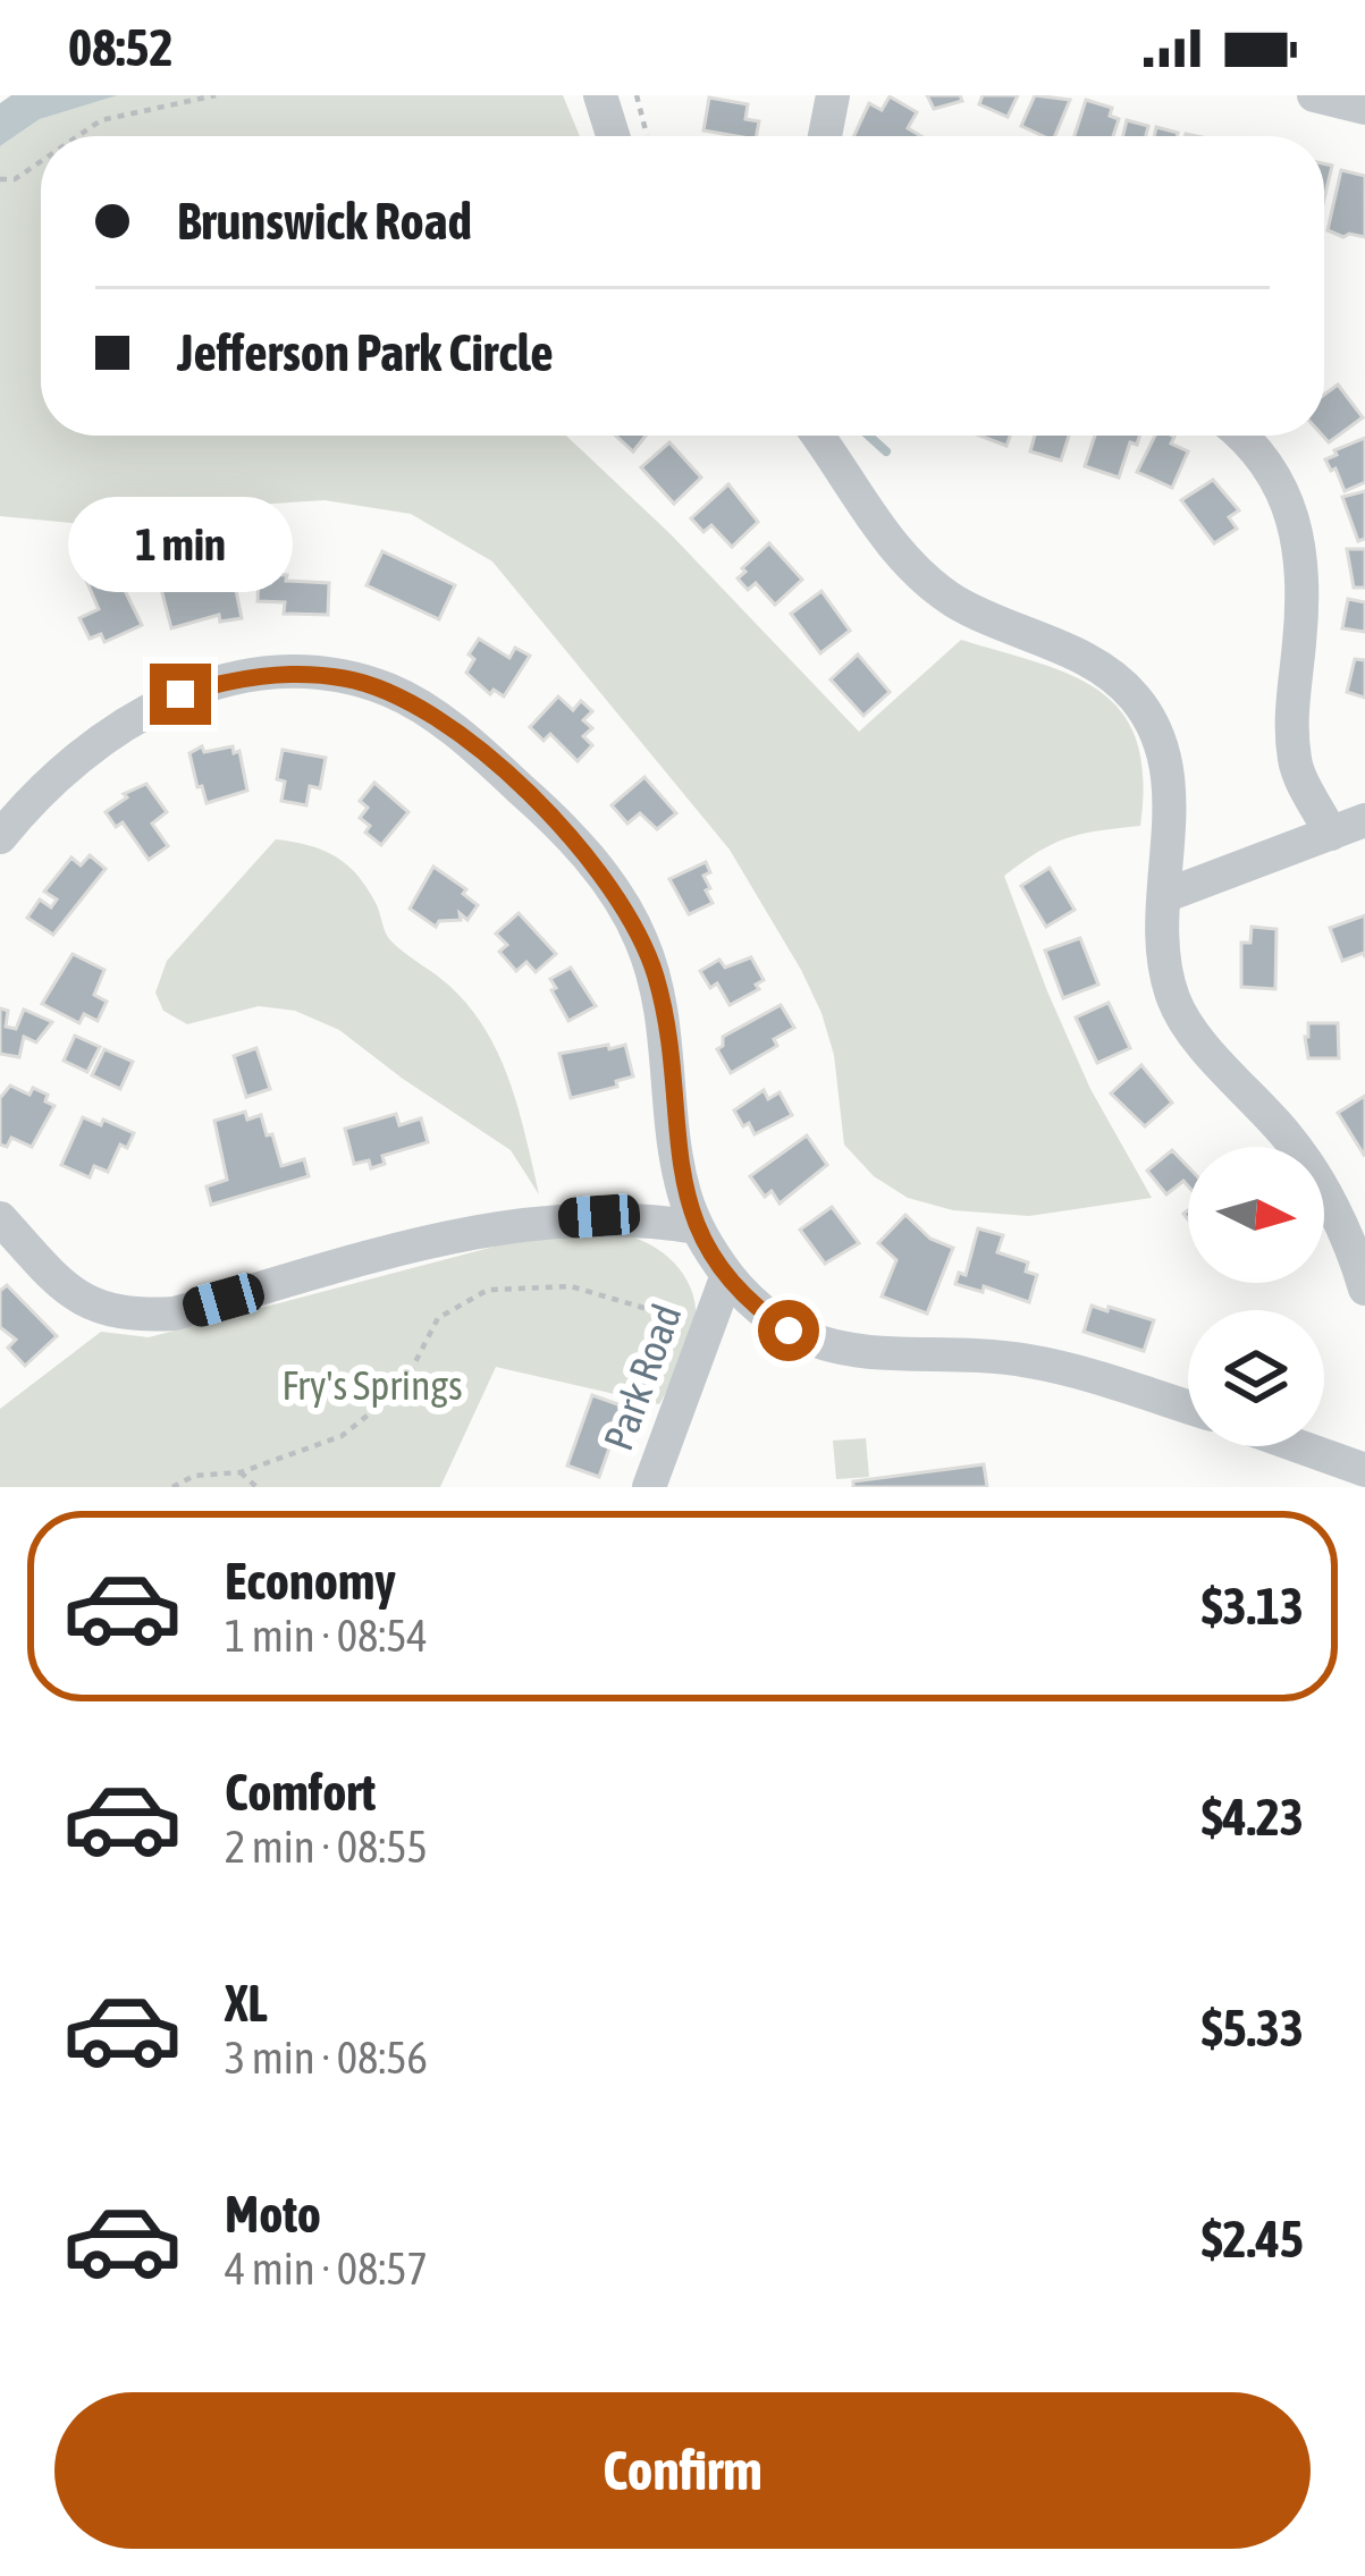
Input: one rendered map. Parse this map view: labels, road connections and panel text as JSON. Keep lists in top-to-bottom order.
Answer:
{
  "streets": {
    "street": ["Park Road"]
  },
  "parks": ["Fry's Springs"],
  "north": "right",
  "page": {
    "status": "08:52",
    "banner": ["Brunswick Road", "Jefferson Park Circle"],
    "bubble": "1 min",
    "list": [
      {
        "name": "Economy",
        "note": "1 min · 08:54",
        "value": "$3.13"
      },
      {
        "name": "Comfort",
        "note": "2 min · 08:55",
        "value": "$4.23"
      },
      {
        "name": "XL",
        "note": "3 min · 08:56",
        "value": "$5.33"
      },
      {
        "name": "Moto",
        "note": "4 min · 08:57",
        "value": "$2.45"
      }
    ],
    "buttons": "Confirm"
  }
}
